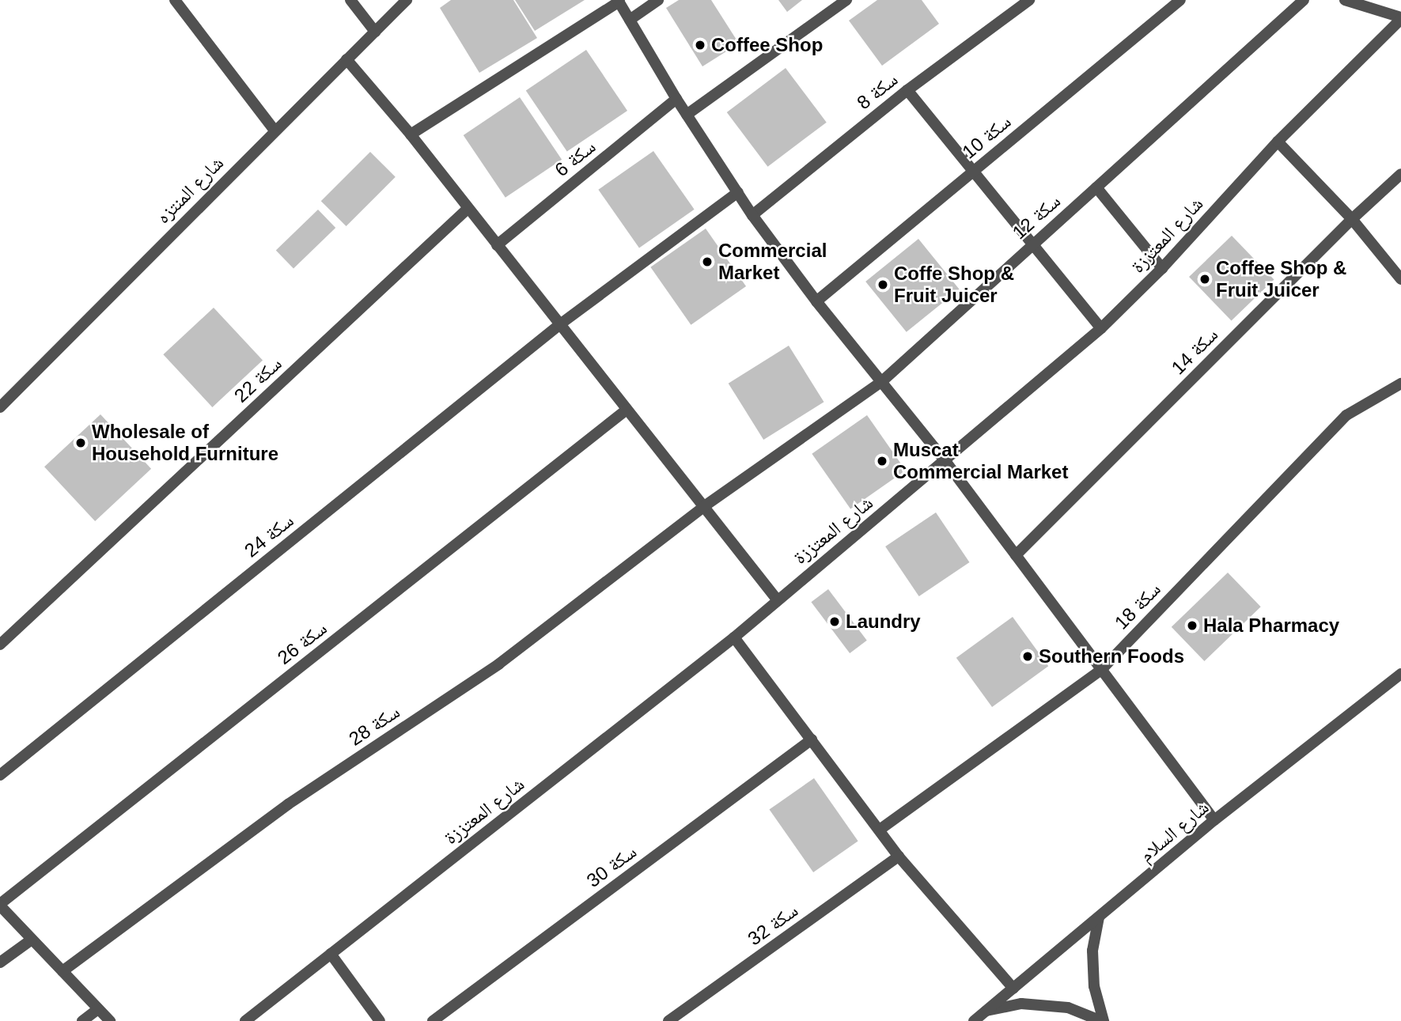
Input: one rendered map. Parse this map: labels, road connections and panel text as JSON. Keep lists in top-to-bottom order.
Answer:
{
  "streets": {
    "street": [
      "سكة 8",
      "سكة 10",
      "سكة 6",
      "شارع المنتزه",
      "سكة 12",
      "شارع المعتززة",
      "سكة 14",
      "سكة 22",
      "سكة 24",
      "سكة 18",
      "سكة 26",
      "سكة 28",
      "شارع السلام",
      "سكة 30",
      "سكة 32"
    ]
  },
  "crossings": [
    ["سكة 12", "سكة 28"]
  ],
  "places": [
    "Coffee Shop",
    "Commercial Market",
    "Coffee Shop & Fruit Juicer",
    "Coffe Shop & Fruit Juicer",
    "Wholesale of Household Furniture",
    "Muscat Commercial Market",
    "Laundry",
    "Hala Pharmacy",
    "Southern Foods"
  ]
}
